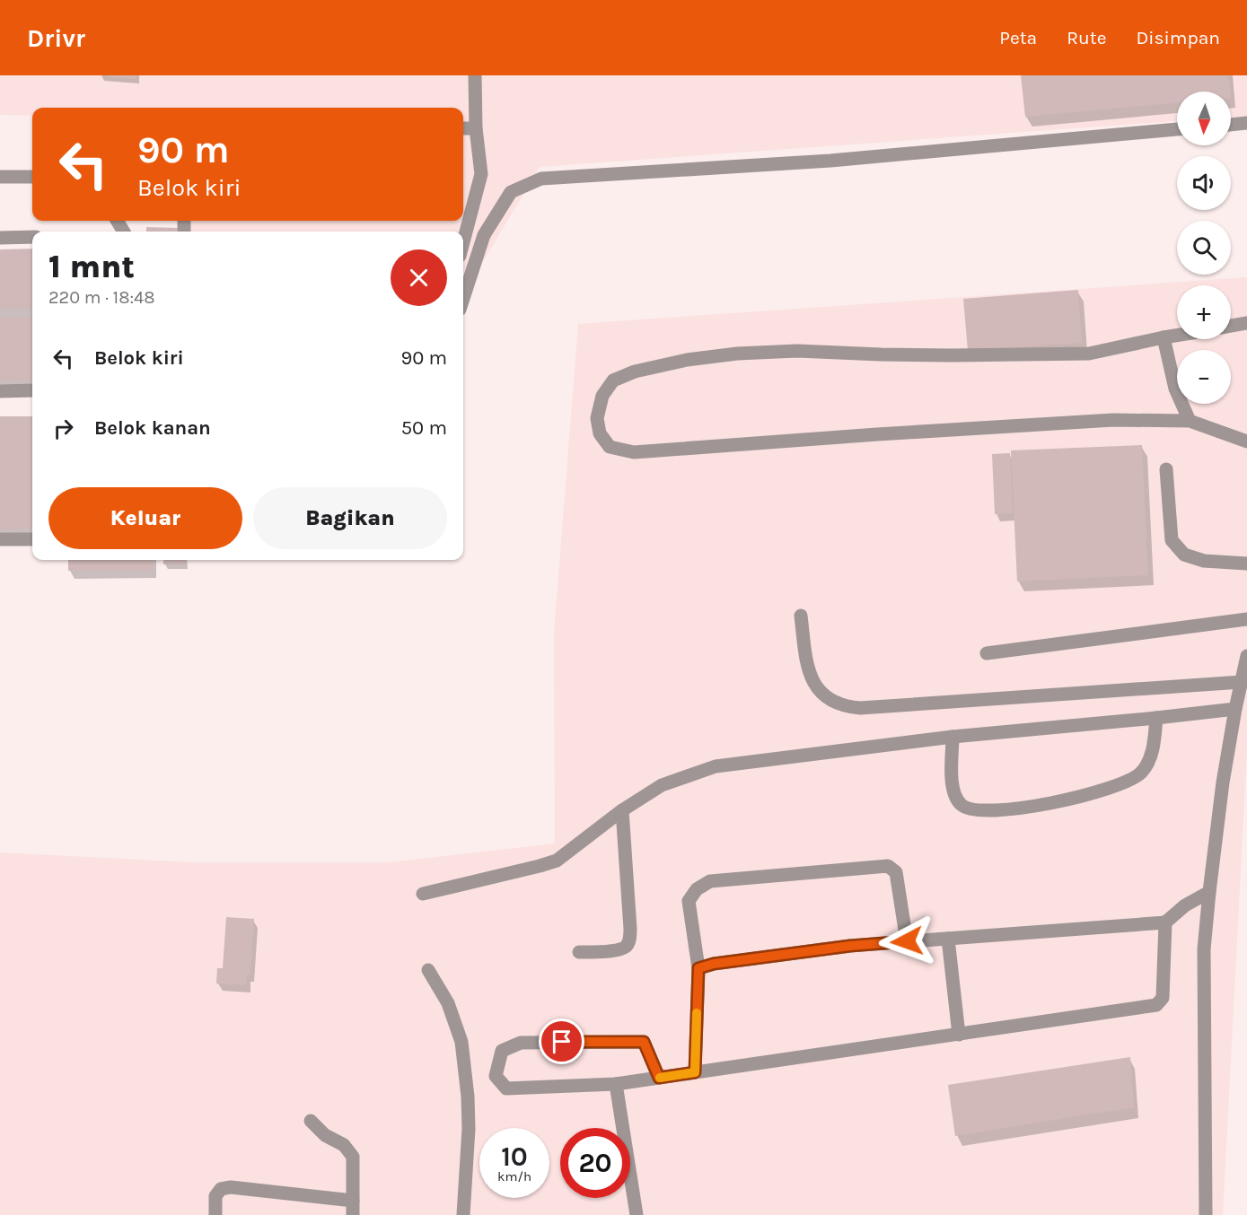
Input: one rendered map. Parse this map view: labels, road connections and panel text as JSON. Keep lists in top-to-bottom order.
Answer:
{
  "north": "bottom",
  "page": {
    "header": "Drivr",
    "nav": ["Peta", "Rute", "Disimpan"],
    "map_buttons": ["+", "−"],
    "turn": ["90 m", "Belok kiri"],
    "heading": ["1 mnt", "220 m · 18:48"],
    "list": [
      {
        "name": "Belok kiri",
        "value": "90 m"
      },
      {
        "name": "Belok kanan",
        "value": "50 m"
      }
    ],
    "buttons": ["Keluar", "Bagikan"],
    "speed": "10 km/h",
    "limit": "20"
  }
}
